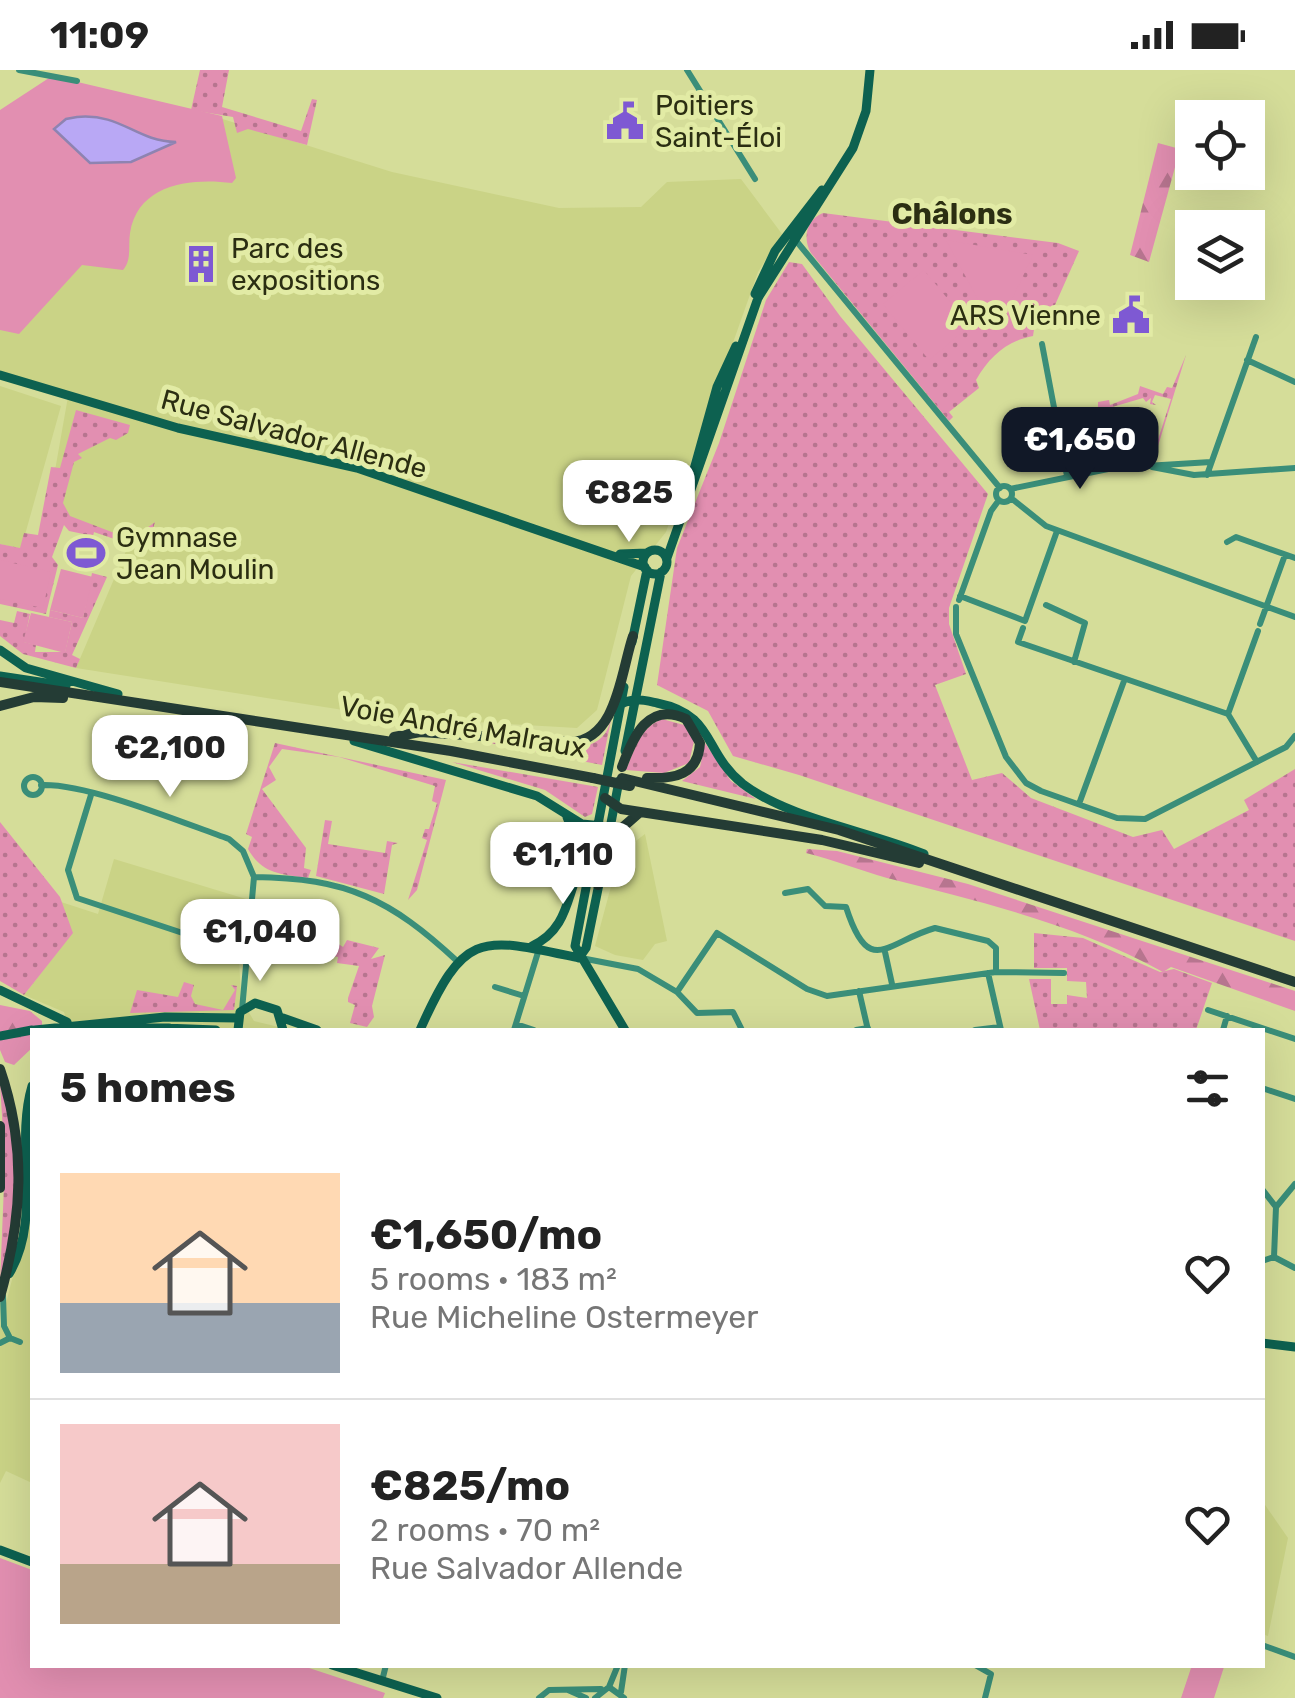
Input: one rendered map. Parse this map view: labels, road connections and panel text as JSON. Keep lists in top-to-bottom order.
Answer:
{
  "streets": {
    "main road": ["Voie André Malraux"],
    "street": ["Rue Salvador Allende"]
  },
  "districts": ["Châlons"],
  "places": {
    "public building": ["Poitiers Saint-Éloi", "ARS Vienne"],
    "building": ["Parc des expositions"],
    "sports": ["Gymnase Jean Moulin"]
  },
  "page": {
    "status": "11:09",
    "price": [
      "€1,650",
      "€825",
      "€2,100",
      "€1,110",
      "€1,040"
    ],
    "heading": "5 homes",
    "list": [
      {
        "name": "€1,650/mo",
        "note": "5 rooms · 183 m² · Rue Micheline Ostermeyer"
      },
      {
        "name": "€825/mo",
        "note": "2 rooms · 70 m² · Rue Salvador Allende"
      }
    ]
  }
}
